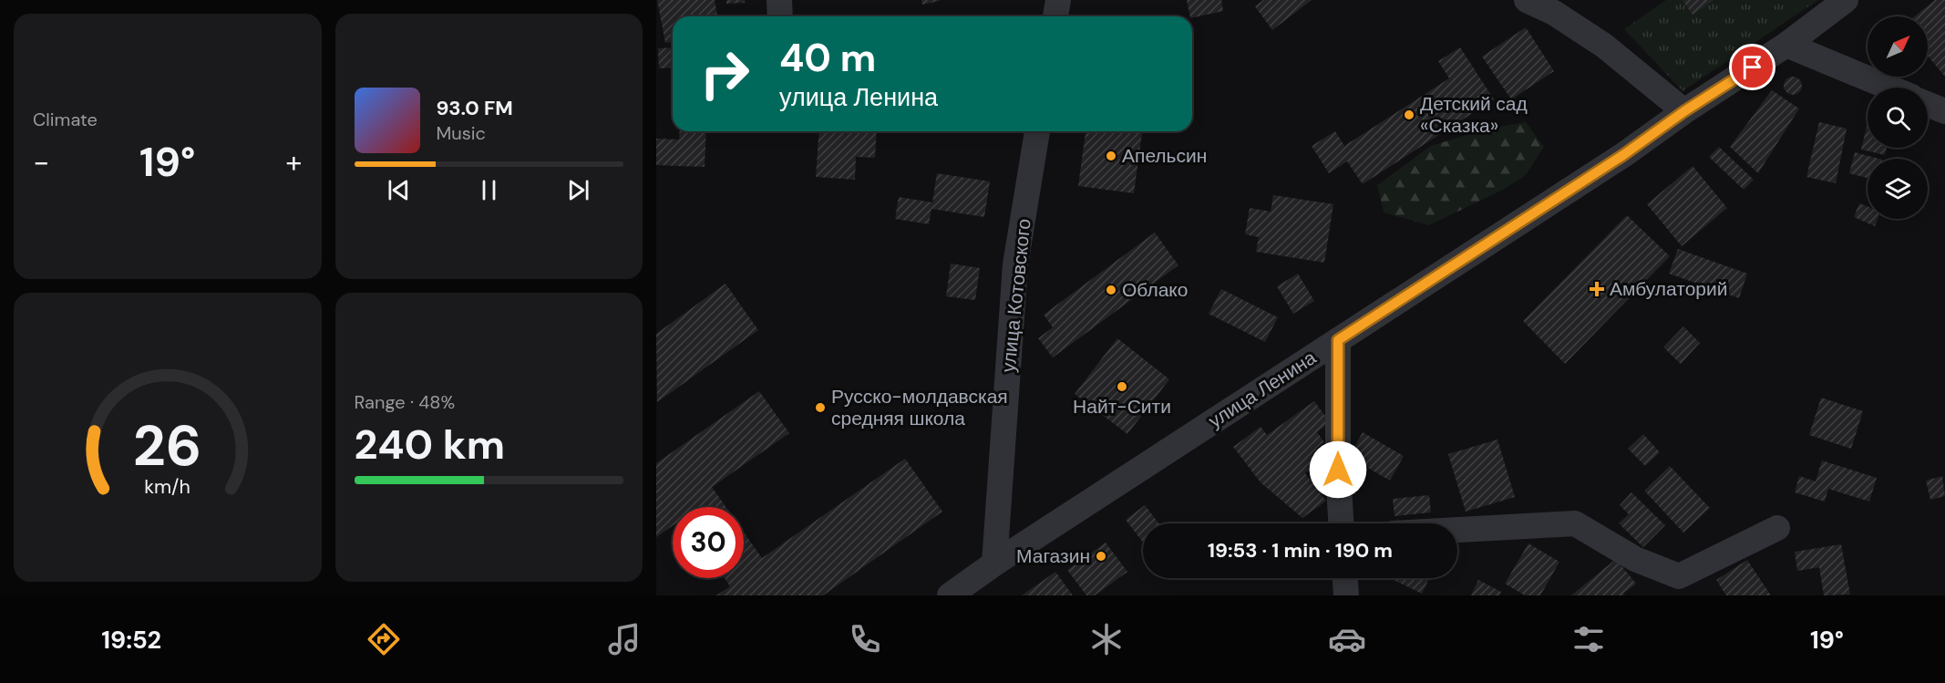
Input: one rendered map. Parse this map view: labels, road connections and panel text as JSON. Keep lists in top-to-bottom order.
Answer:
{
  "streets": {
    "street": ["улица Котовского", "улица Ленина"]
  },
  "crossings": [
    ["улица Котовского", "улица Ленина"]
  ],
  "places": {
    "other": [
      "Детский сад «Сказка»",
      "Апельсин",
      "Облако",
      "Найт-Сити",
      "Русско-молдавская средняя школа",
      "Магазин"
    ],
    "health": ["Амбулаторий"]
  },
  "north": "top right",
  "page": {
    "tile": [
      "Climate",
      ["Range · 48%", "240 km"]
    ],
    "turn": ["40 m", "улица Ленина"],
    "song": ["93.0 FM", "Music"],
    "heat": ["−", "19°", "+"],
    "limit": "30",
    "trip": "19:53 · 1 min · 190 m",
    "tabs": ["19:52", "19°"],
    "gauge": ["26", "km/h"]
  }
}
